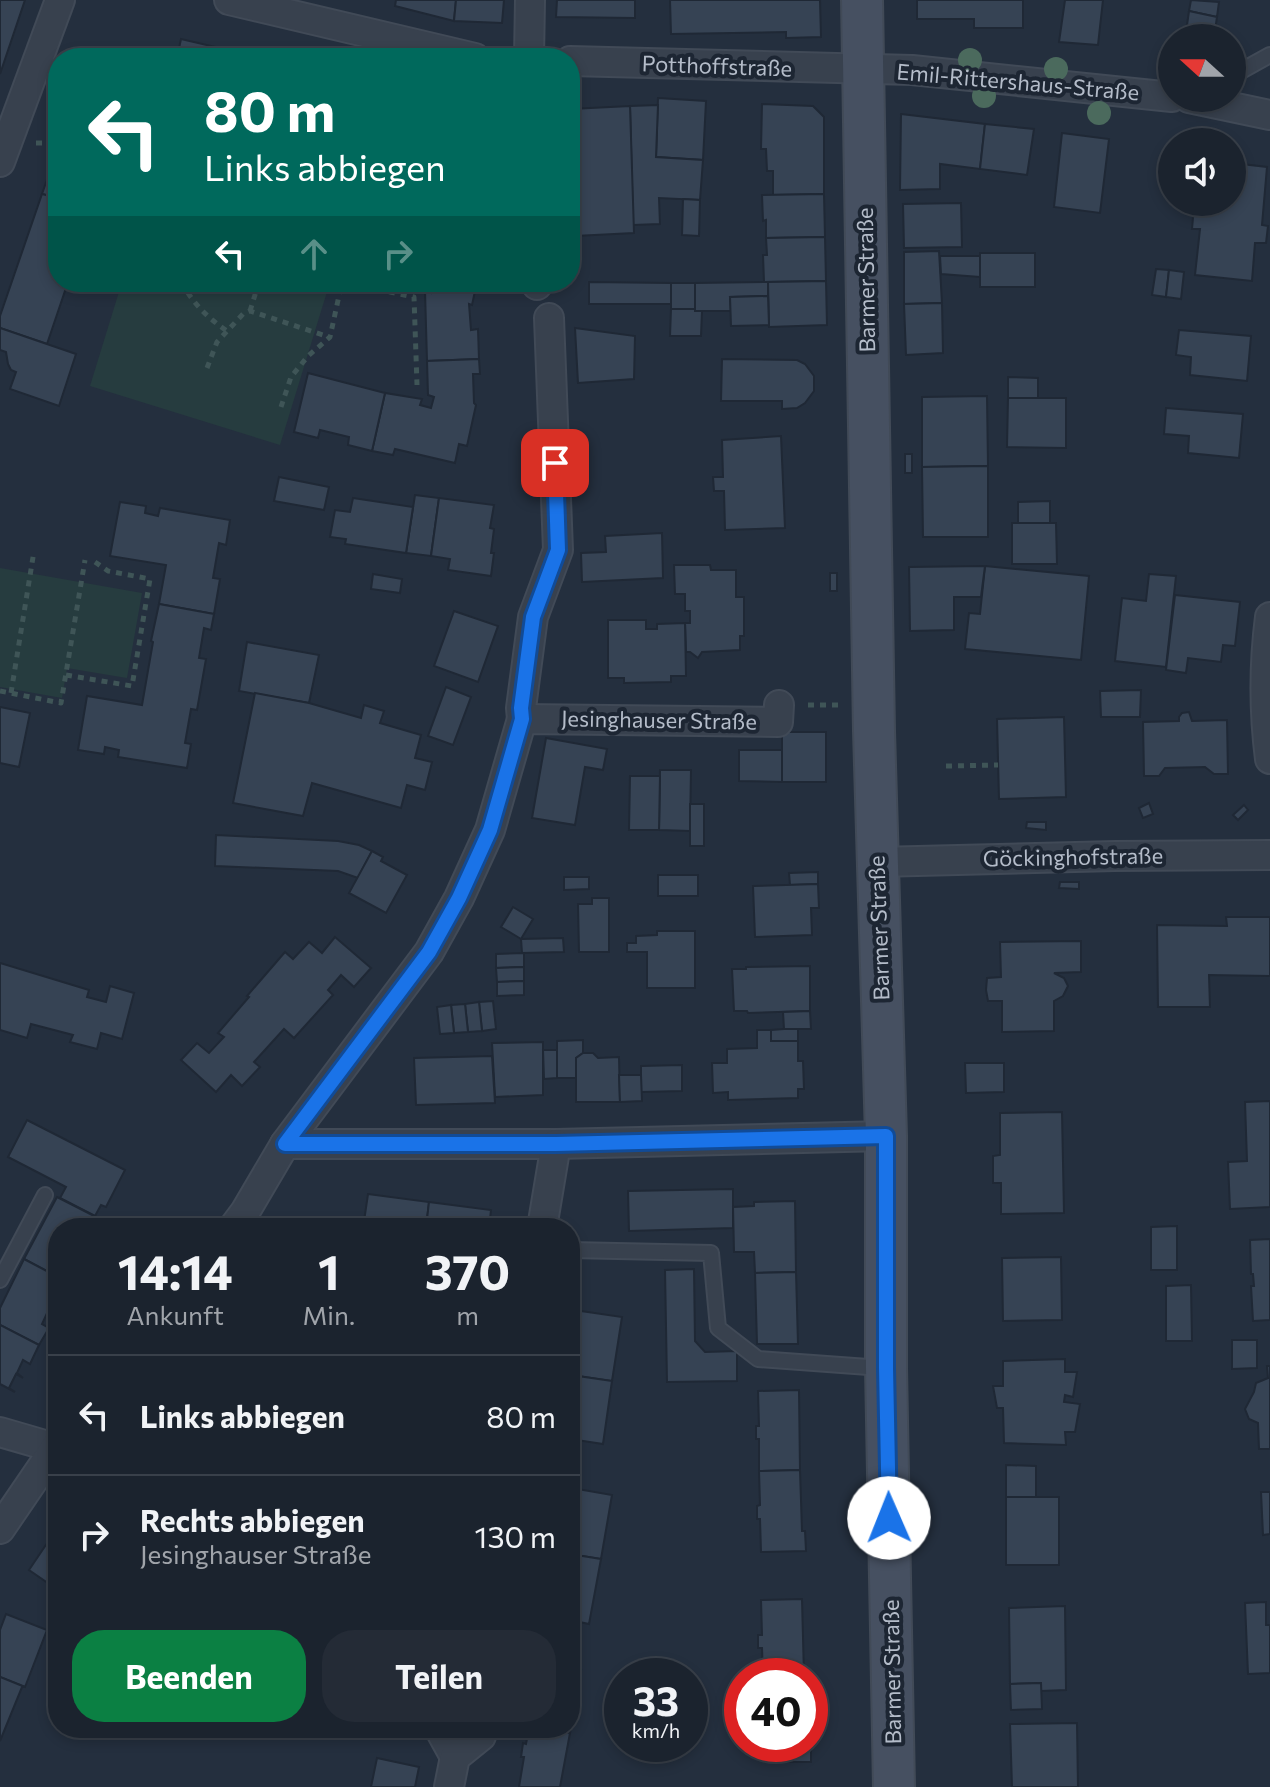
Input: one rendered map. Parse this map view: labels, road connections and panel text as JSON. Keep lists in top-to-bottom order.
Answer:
{
  "streets": {
    "street": [
      "Potthoffstraße",
      "Emil-Rittershaus-Straße",
      "Barmer Straße",
      "Jesinghauser Straße",
      "Göckinghofstraße"
    ]
  },
  "crossings": [
    ["Potthoffstraße", "Emil-Rittershaus-Straße"],
    ["Potthoffstraße", "Barmer Straße"],
    ["Emil-Rittershaus-Straße", "Barmer Straße"],
    ["Barmer Straße", "Göckinghofstraße"]
  ],
  "north": "left",
  "page": {
    "turn": ["80 m", "Links abbiegen"],
    "eta": [
      "14:14",
      "Ankunft",
      "1",
      "Min.",
      "370",
      "m"
    ],
    "list": [
      {
        "name": "Links abbiegen",
        "value": "80 m"
      },
      {
        "name": "Rechts abbiegen",
        "note": "Jesinghauser Straße",
        "value": "130 m"
      }
    ],
    "buttons": ["Beenden", "Teilen"],
    "speed": "33 km/h",
    "limit": "40"
  }
}
